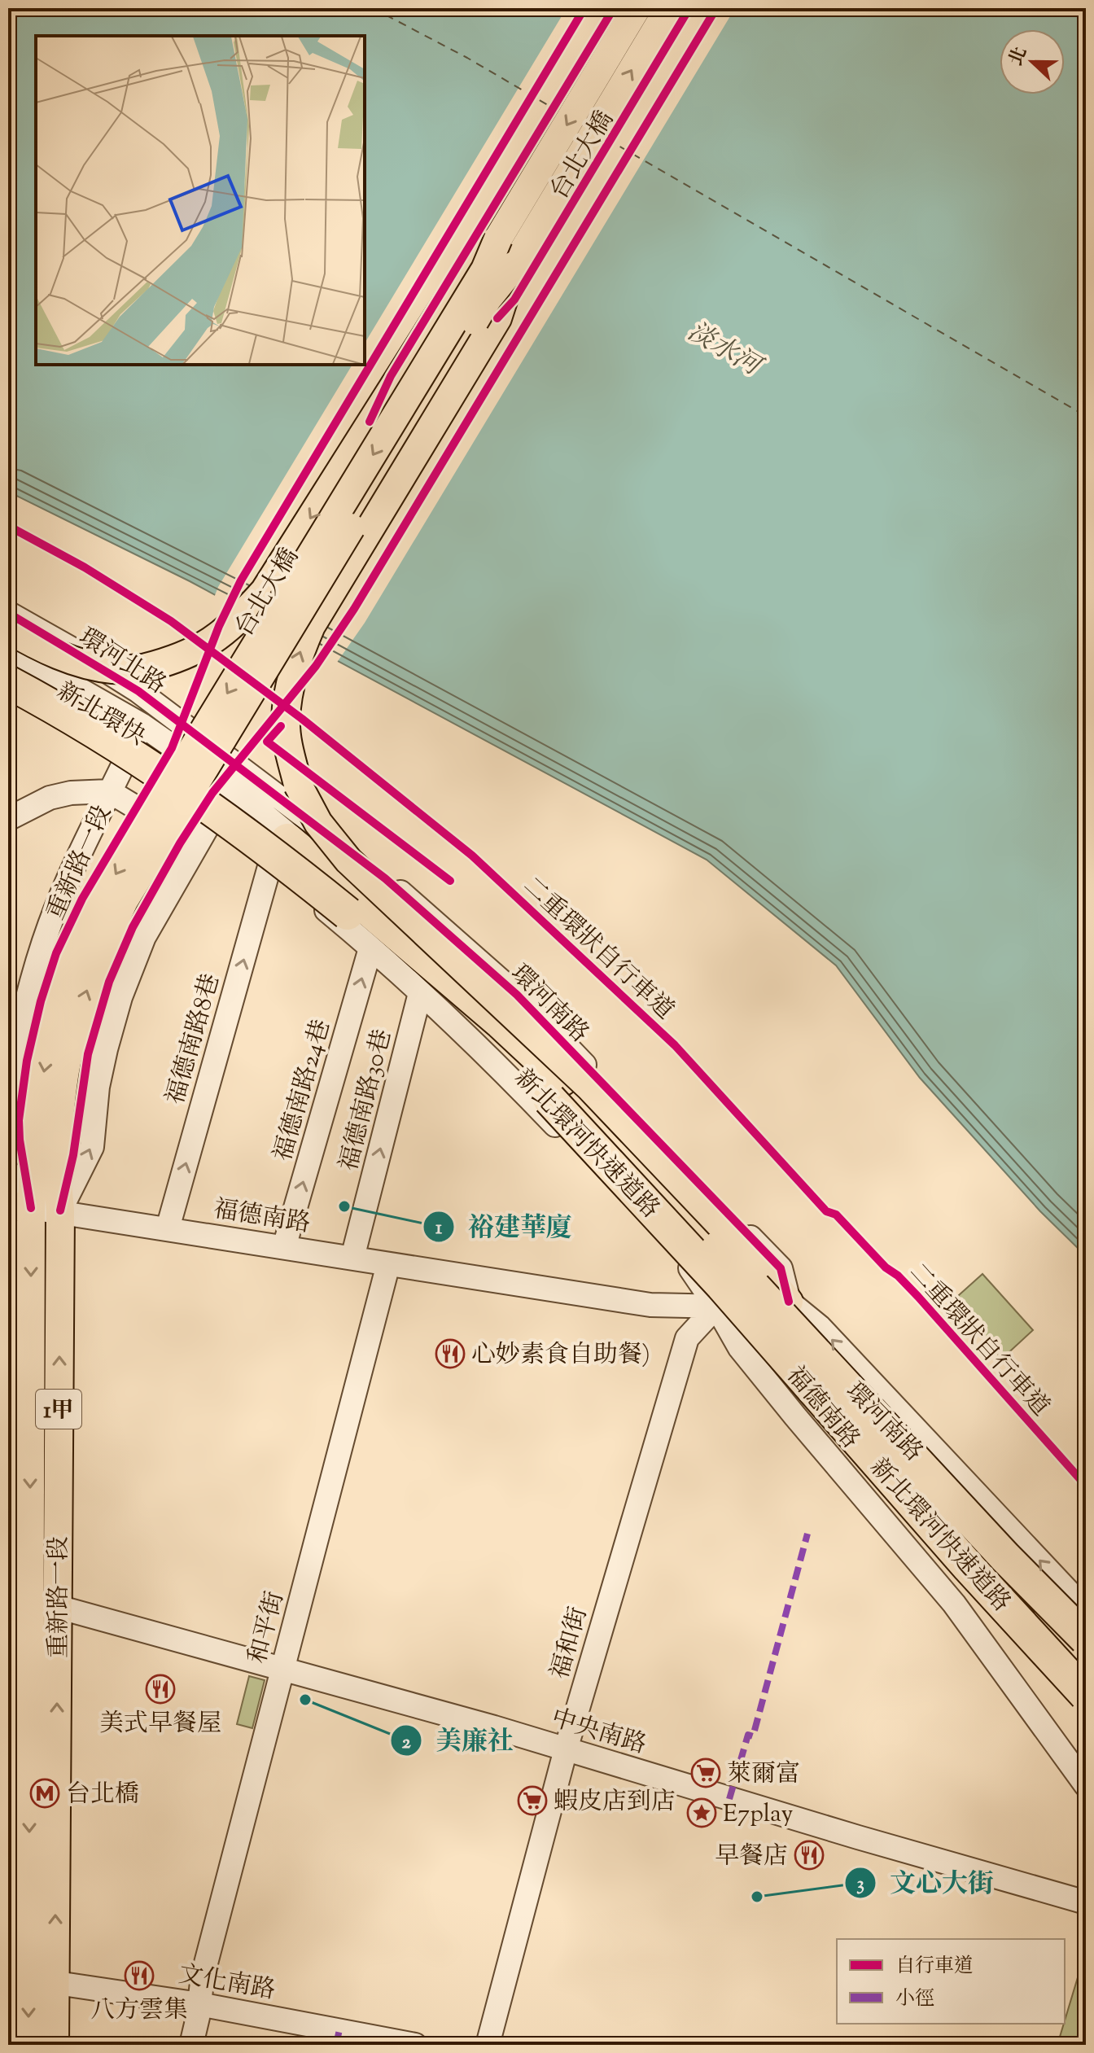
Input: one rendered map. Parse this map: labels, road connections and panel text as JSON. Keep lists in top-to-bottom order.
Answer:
{
  "streets": {
    "highway": ["新北環快", "新北環河快速道路"],
    "main road": ["台北大橋", "重新路一段", "1甲"],
    "street": [
      "環河北路",
      "環河南路",
      "福德南路8巷",
      "福德南路24巷",
      "福德南路30巷",
      "福德南路",
      "和平街",
      "福和街",
      "中央南路",
      "文化南路"
    ],
    "cycle path": ["二重環狀自行車道"]
  },
  "crossings": [
    ["台北大橋", "重新路一段"],
    ["環河北路", "重新路一段"],
    ["環河北路", "環河南路"],
    ["新北環快", "環河南路"],
    ["新北環快", "福德南路8巷"],
    ["新北環快", "新北環河快速道路"],
    ["重新路一段", "環河南路"],
    ["重新路一段", "福德南路"],
    ["重新路一段", "1甲"],
    ["重新路一段", "中央南路"],
    ["重新路一段", "文化南路"],
    ["環河南路", "福德南路8巷"],
    ["環河南路", "福德南路24巷"],
    ["環河南路", "福德南路30巷"],
    ["環河南路", "新北環河快速道路"],
    ["環河南路", "福德南路"],
    ["環河南路", "福和街"],
    ["福德南路8巷", "新北環河快速道路"],
    ["福德南路8巷", "福德南路"],
    ["福德南路24巷", "福德南路"],
    ["福德南路30巷", "福德南路"],
    ["福德南路", "和平街"],
    ["福德南路", "福和街"],
    ["1甲", "文化南路"],
    ["和平街", "中央南路"],
    ["和平街", "文化南路"],
    ["福和街", "中央南路"]
  ],
  "one_way": ["福德南路8巷", "福德南路24巷", "福德南路30巷"],
  "water": ["淡水河"],
  "places": {
    "other": ["裕建華廈", "美廉社", "文心大街"],
    "restaurant": [
      "心妙素食自助餐)",
      "美式早餐屋",
      "早餐店",
      "八方雲集"
    ],
    "supermarket": ["萊爾富", "蝦皮店到店"],
    "metro station": ["台北橋"],
    "place": ["E7play"]
  },
  "legend": ["自行車道", "小徑"],
  "north": "left"
}
